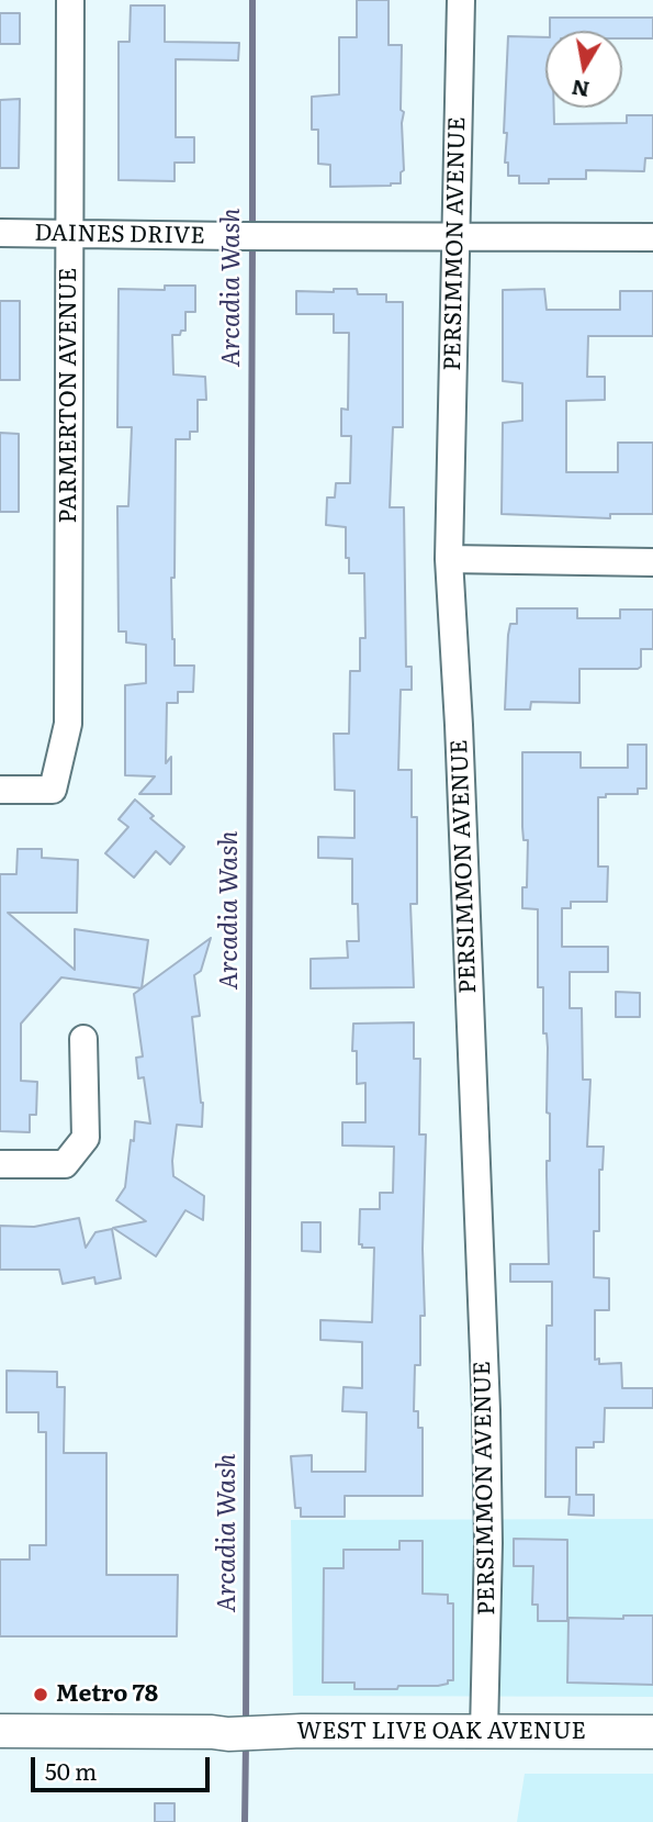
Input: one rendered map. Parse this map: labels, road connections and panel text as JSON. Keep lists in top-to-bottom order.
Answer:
{
  "streets": {
    "street": [
      "DAINES DRIVE",
      "PERSIMMON AVENUE",
      "PARMERTON AVENUE",
      "WEST LIVE OAK AVENUE"
    ]
  },
  "crossings": [
    ["DAINES DRIVE", "PERSIMMON AVENUE"],
    ["DAINES DRIVE", "PARMERTON AVENUE"],
    ["PERSIMMON AVENUE", "WEST LIVE OAK AVENUE"]
  ],
  "water": ["Arcadia Wash"],
  "places": ["Metro 78"],
  "scale_bar": "50 m",
  "north": "bottom"
}
